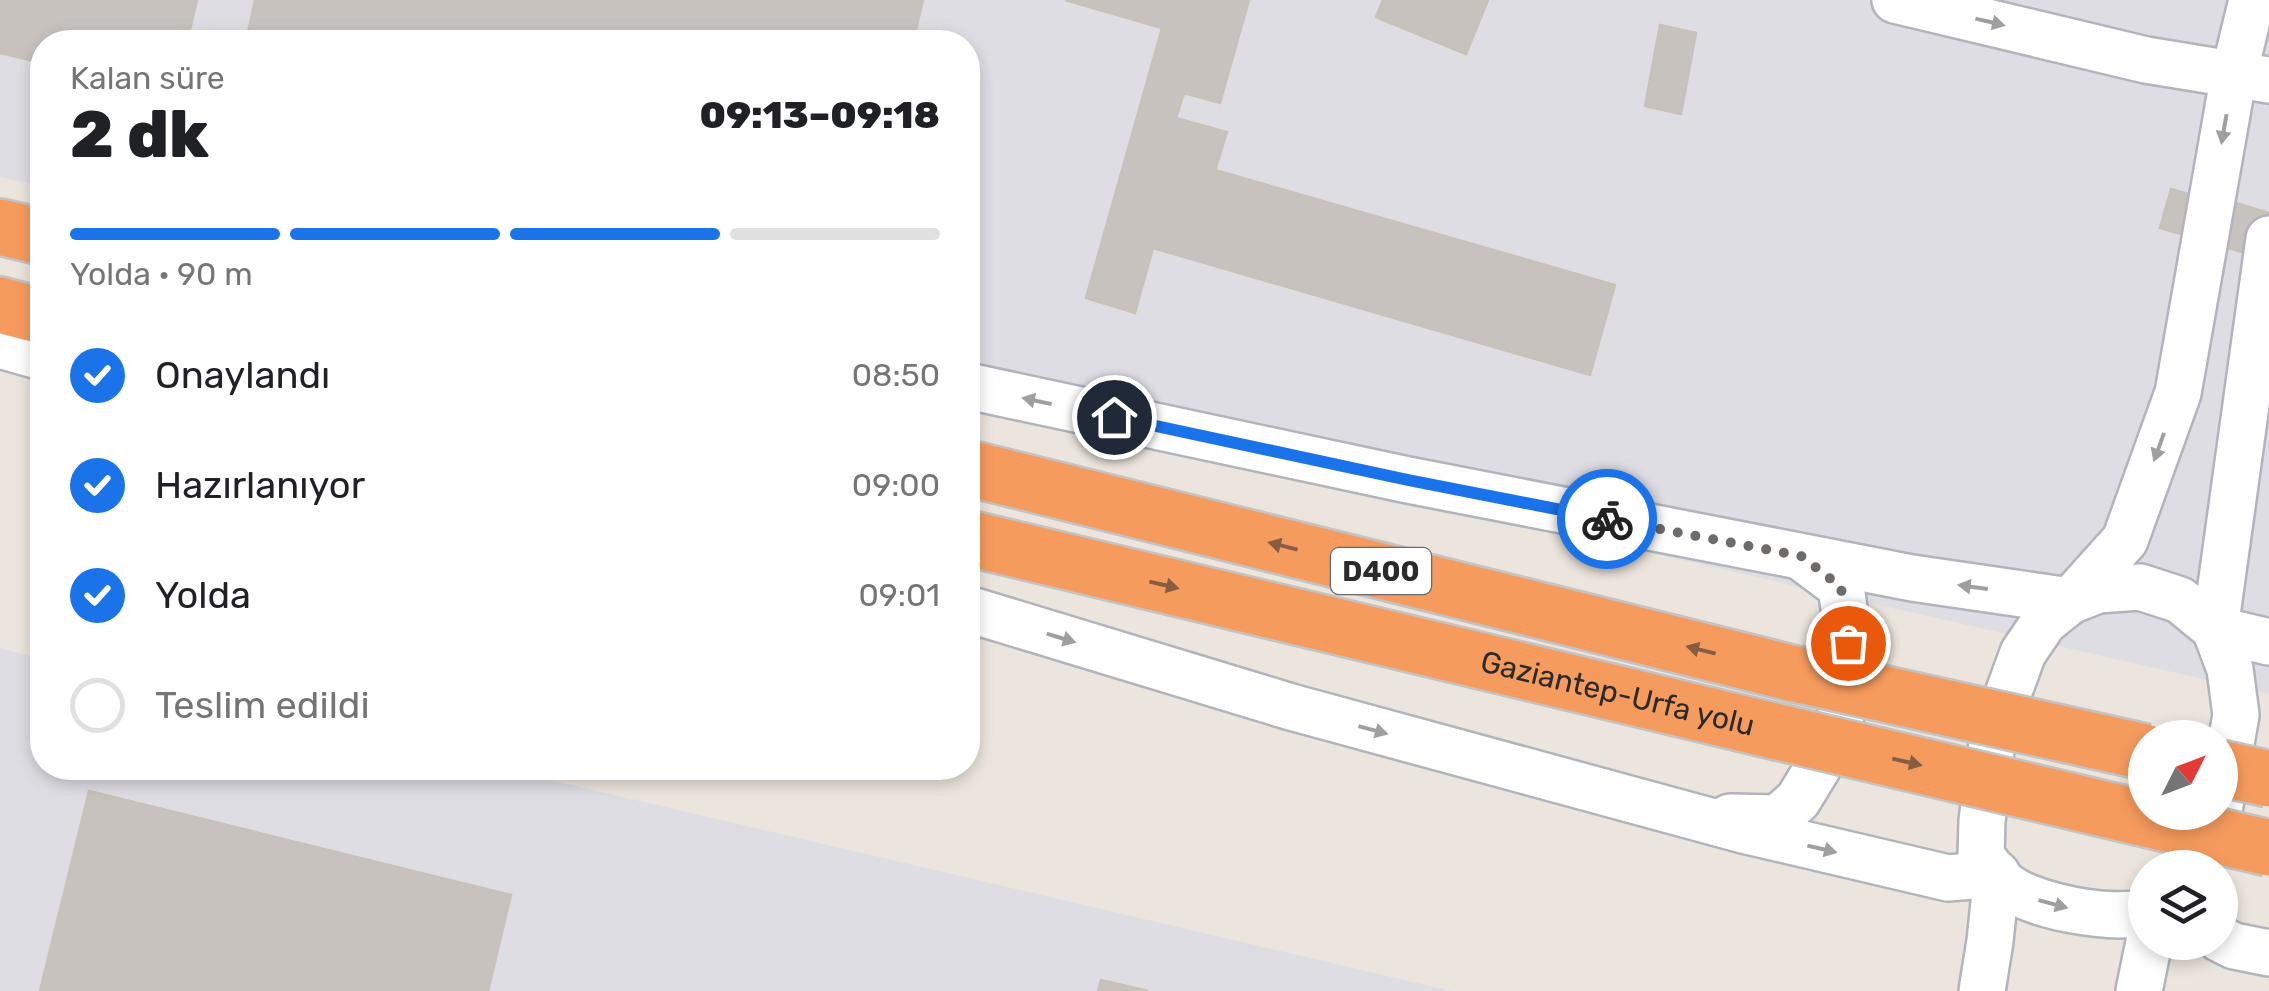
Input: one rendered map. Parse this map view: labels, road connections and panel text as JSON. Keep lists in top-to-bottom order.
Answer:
{
  "streets": {
    "highway": ["D400", "Gaziantep-Urfa yolu"]
  },
  "north": "top right",
  "page": {
    "heading": ["2 dk", "Kalan süre", "09:13–09:18"],
    "bar": "Yolda · 90 m",
    "list": [
      ["Onaylandı", "08:50"],
      ["Hazırlanıyor", "09:00"],
      ["Yolda", "09:01"],
      "Teslim edildi"
    ]
  }
}
